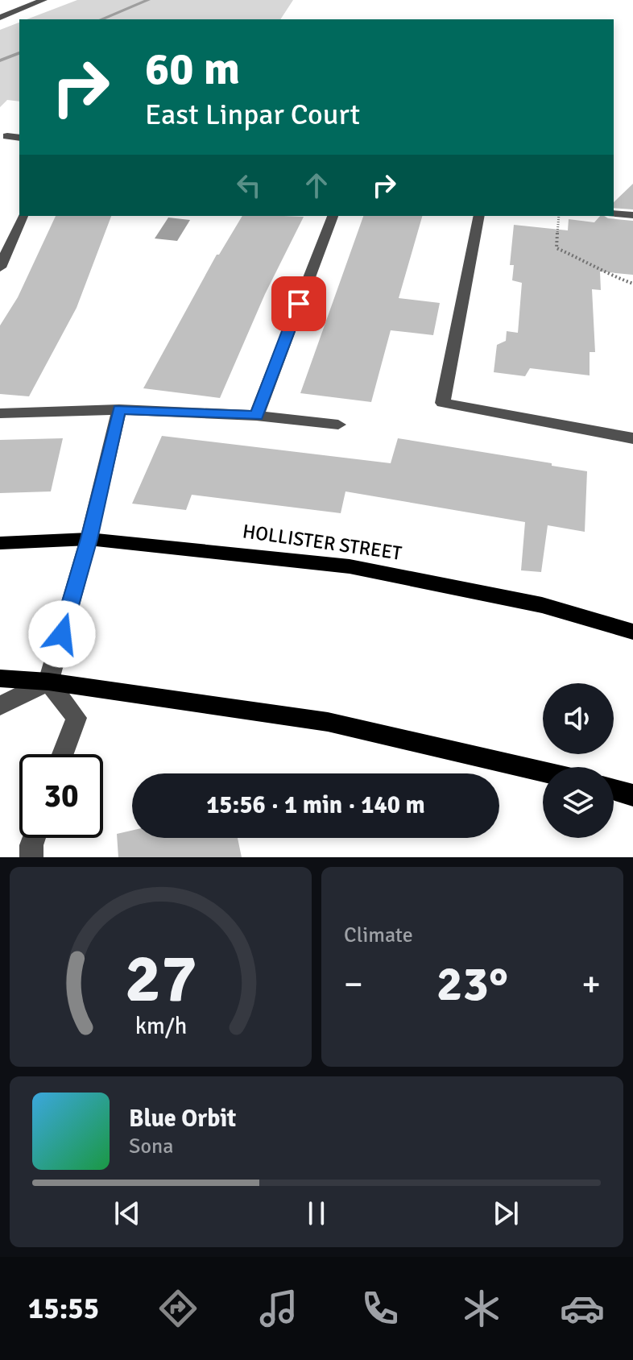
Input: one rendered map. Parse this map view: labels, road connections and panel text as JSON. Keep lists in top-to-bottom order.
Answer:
{
  "streets": {
    "main road": ["HOLLISTER STREET"]
  },
  "page": {
    "turn": ["60 m", "East Linpar Court"],
    "limit": "30",
    "trip": "15:56 · 1 min · 140 m",
    "tile": "Climate",
    "heat": ["−", "23°", "+"],
    "song": ["Blue Orbit", "Sona"],
    "tabs": "15:55",
    "gauge": ["27", "km/h"]
  }
}
